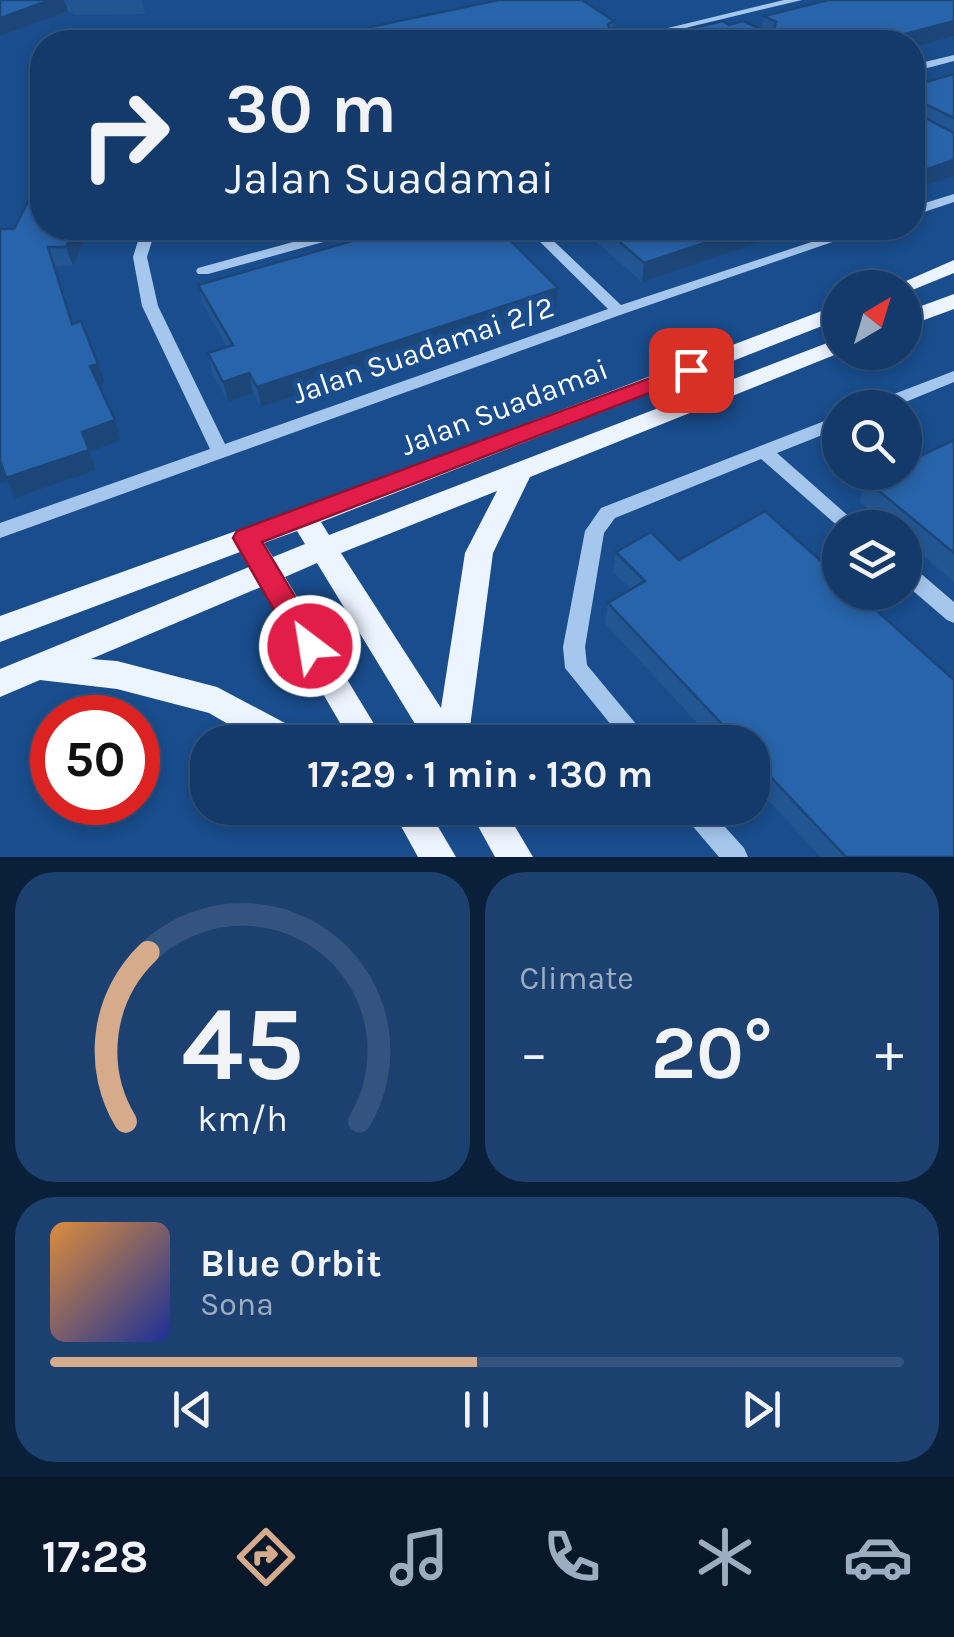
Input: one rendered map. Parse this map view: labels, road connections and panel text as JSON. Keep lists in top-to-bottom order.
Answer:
{
  "streets": {
    "main road": ["Jalan Suadamai"],
    "street": ["Jalan Suadamai 2/2"]
  },
  "north": "top right",
  "page": {
    "turn": ["30 m", "Jalan Suadamai"],
    "limit": "50",
    "trip": "17:29 · 1 min · 130 m",
    "tile": "Climate",
    "heat": ["−", "20°", "+"],
    "song": ["Blue Orbit", "Sona"],
    "tabs": "17:28",
    "gauge": ["45", "km/h"]
  }
}
